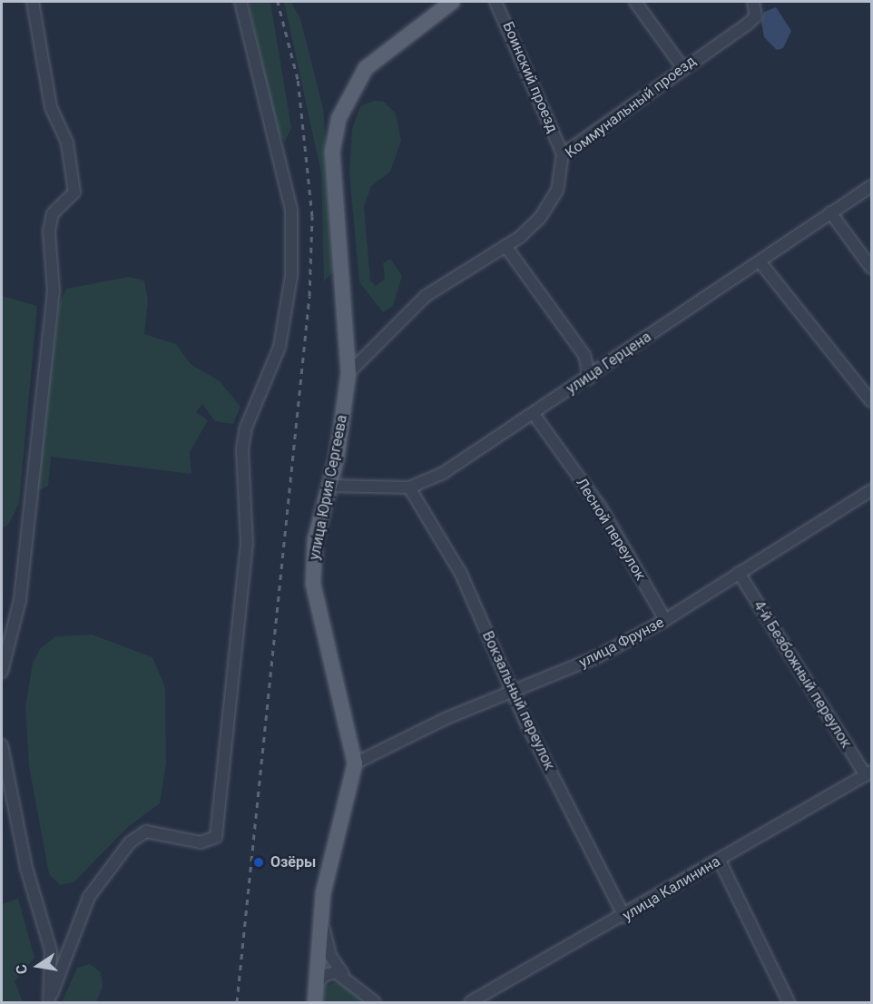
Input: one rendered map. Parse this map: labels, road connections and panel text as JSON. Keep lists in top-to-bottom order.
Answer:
{
  "streets": {
    "main road": ["улица Юрия Сергеева"],
    "street": [
      "Боинский проезд",
      "Коммунальный проезд",
      "улица Герцена",
      "Лесной переулок",
      "улица Фрунзе",
      "4-й Безбожный переулок",
      "Вокзальный переулок",
      "улица Калинина"
    ]
  },
  "crossings": [
    ["Боинский проезд", "Коммунальный проезд"],
    ["Коммунальный проезд", "улица Юрия Сергеева"],
    ["улица Герцена", "улица Юрия Сергеева"],
    ["улица Герцена", "Лесной переулок"],
    ["улица Герцена", "Вокзальный переулок"],
    ["улица Юрия Сергеева", "улица Фрунзе"],
    ["Лесной переулок", "улица Фрунзе"],
    ["улица Фрунзе", "4-й Безбожный переулок"],
    ["улица Фрунзе", "Вокзальный переулок"],
    ["4-й Безбожный переулок", "улица Калинина"],
    ["Вокзальный переулок", "улица Калинина"]
  ],
  "places": ["Озёры"],
  "north": "left"
}
